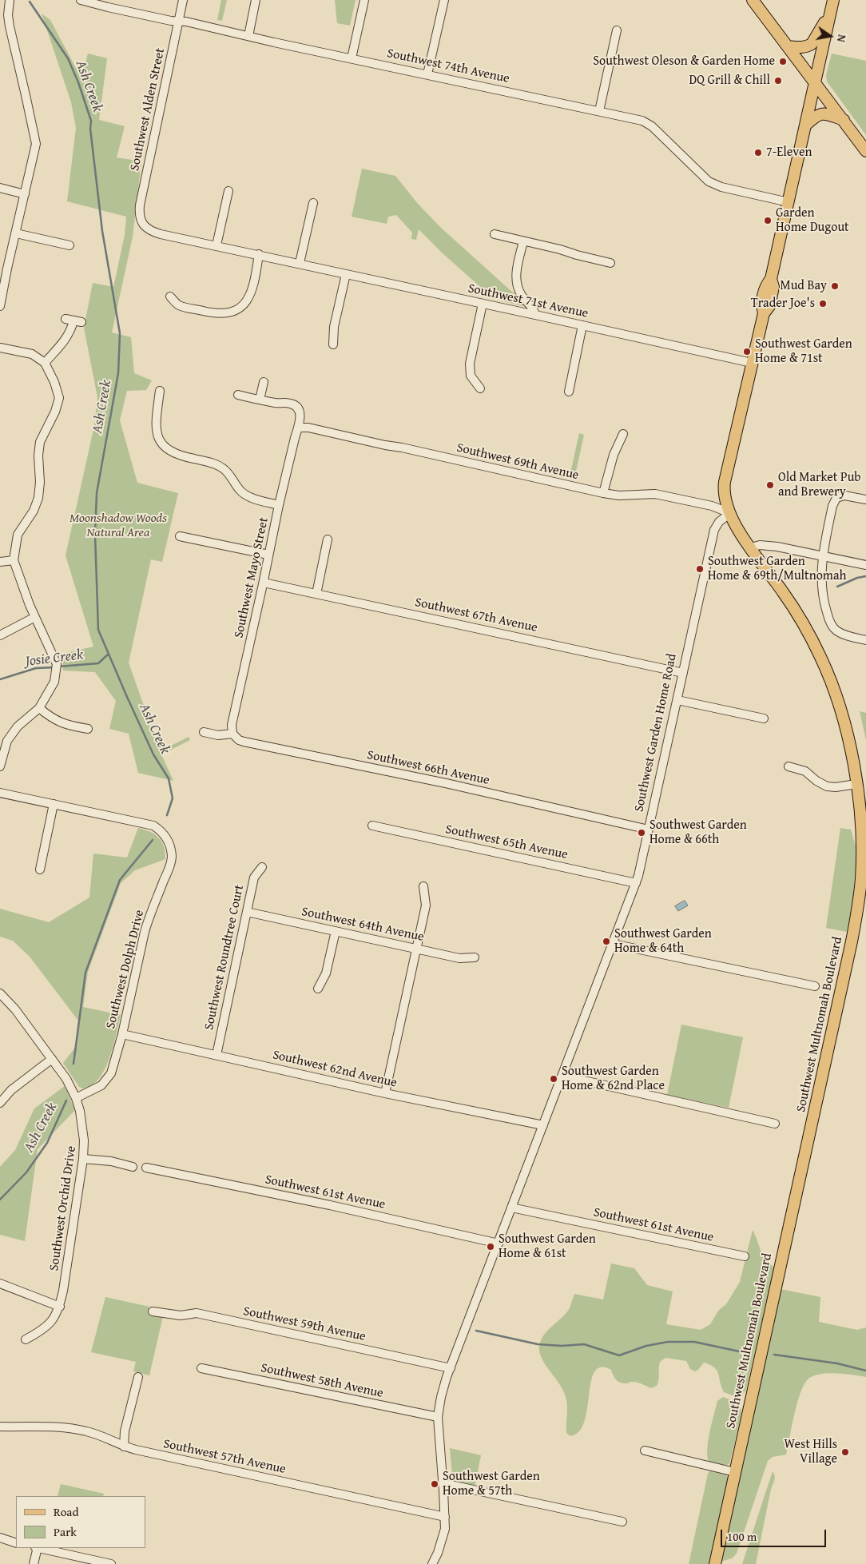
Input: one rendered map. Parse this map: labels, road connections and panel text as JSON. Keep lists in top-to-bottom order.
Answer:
{
  "streets": {
    "main road": ["Southwest Multnomah Boulevard"],
    "street": [
      "Southwest 74th Avenue",
      "Southwest Alden Street",
      "Southwest 71st Avenue",
      "Southwest 69th Avenue",
      "Southwest Mayo Street",
      "Southwest 67th Avenue",
      "Southwest Garden Home Road",
      "Southwest 66th Avenue",
      "Southwest 65th Avenue",
      "Southwest 64th Avenue",
      "Southwest Roundtree Court",
      "Southwest Dolph Drive",
      "Southwest 62nd Avenue",
      "Southwest 61st Avenue",
      "Southwest Orchid Drive",
      "Southwest 59th Avenue",
      "Southwest 58th Avenue",
      "Southwest 57th Avenue"
    ]
  },
  "crossings": [
    ["Southwest 74th Avenue", "Southwest Alden Street"],
    ["Southwest Alden Street", "Southwest 71st Avenue"],
    ["Southwest 69th Avenue", "Southwest Mayo Street"],
    ["Southwest 69th Avenue", "Southwest Garden Home Road"],
    ["Southwest 69th Avenue", "Southwest Multnomah Boulevard"],
    ["Southwest Mayo Street", "Southwest 67th Avenue"],
    ["Southwest Mayo Street", "Southwest 66th Avenue"],
    ["Southwest 67th Avenue", "Southwest Garden Home Road"],
    ["Southwest Garden Home Road", "Southwest 66th Avenue"],
    ["Southwest Garden Home Road", "Southwest 65th Avenue"],
    ["Southwest Garden Home Road", "Southwest Multnomah Boulevard"],
    ["Southwest Garden Home Road", "Southwest 62nd Avenue"],
    ["Southwest Garden Home Road", "Southwest 61st Avenue"],
    ["Southwest Garden Home Road", "Southwest 59th Avenue"],
    ["Southwest Garden Home Road", "Southwest 58th Avenue"],
    ["Southwest Garden Home Road", "Southwest 57th Avenue"],
    ["Southwest 64th Avenue", "Southwest Roundtree Court"],
    ["Southwest Roundtree Court", "Southwest 62nd Avenue"],
    ["Southwest Dolph Drive", "Southwest 62nd Avenue"],
    ["Southwest Dolph Drive", "Southwest Orchid Drive"]
  ],
  "water": ["Ash Creek", "Josie Creek"],
  "parks": ["Moonshadow Woods Natural Area"],
  "places": [
    "Southwest Oleson & Garden Home",
    "DQ Grill & Chill",
    "7-Eleven",
    "Garden Home Dugout",
    "Mud Bay",
    "Trader Joe's",
    "Southwest Garden Home & 71st",
    "Old Market Pub and Brewery",
    "Southwest Garden Home & 69th/Multnomah",
    "Southwest Garden Home & 66th",
    "Southwest Garden Home & 64th",
    "Southwest Garden Home & 62nd Place",
    "Southwest Garden Home & 61st",
    "West Hills Village",
    "Southwest Garden Home & 57th"
  ],
  "legend": ["Road", "Park"],
  "scale_bar": "100 m",
  "north": "right"
}
